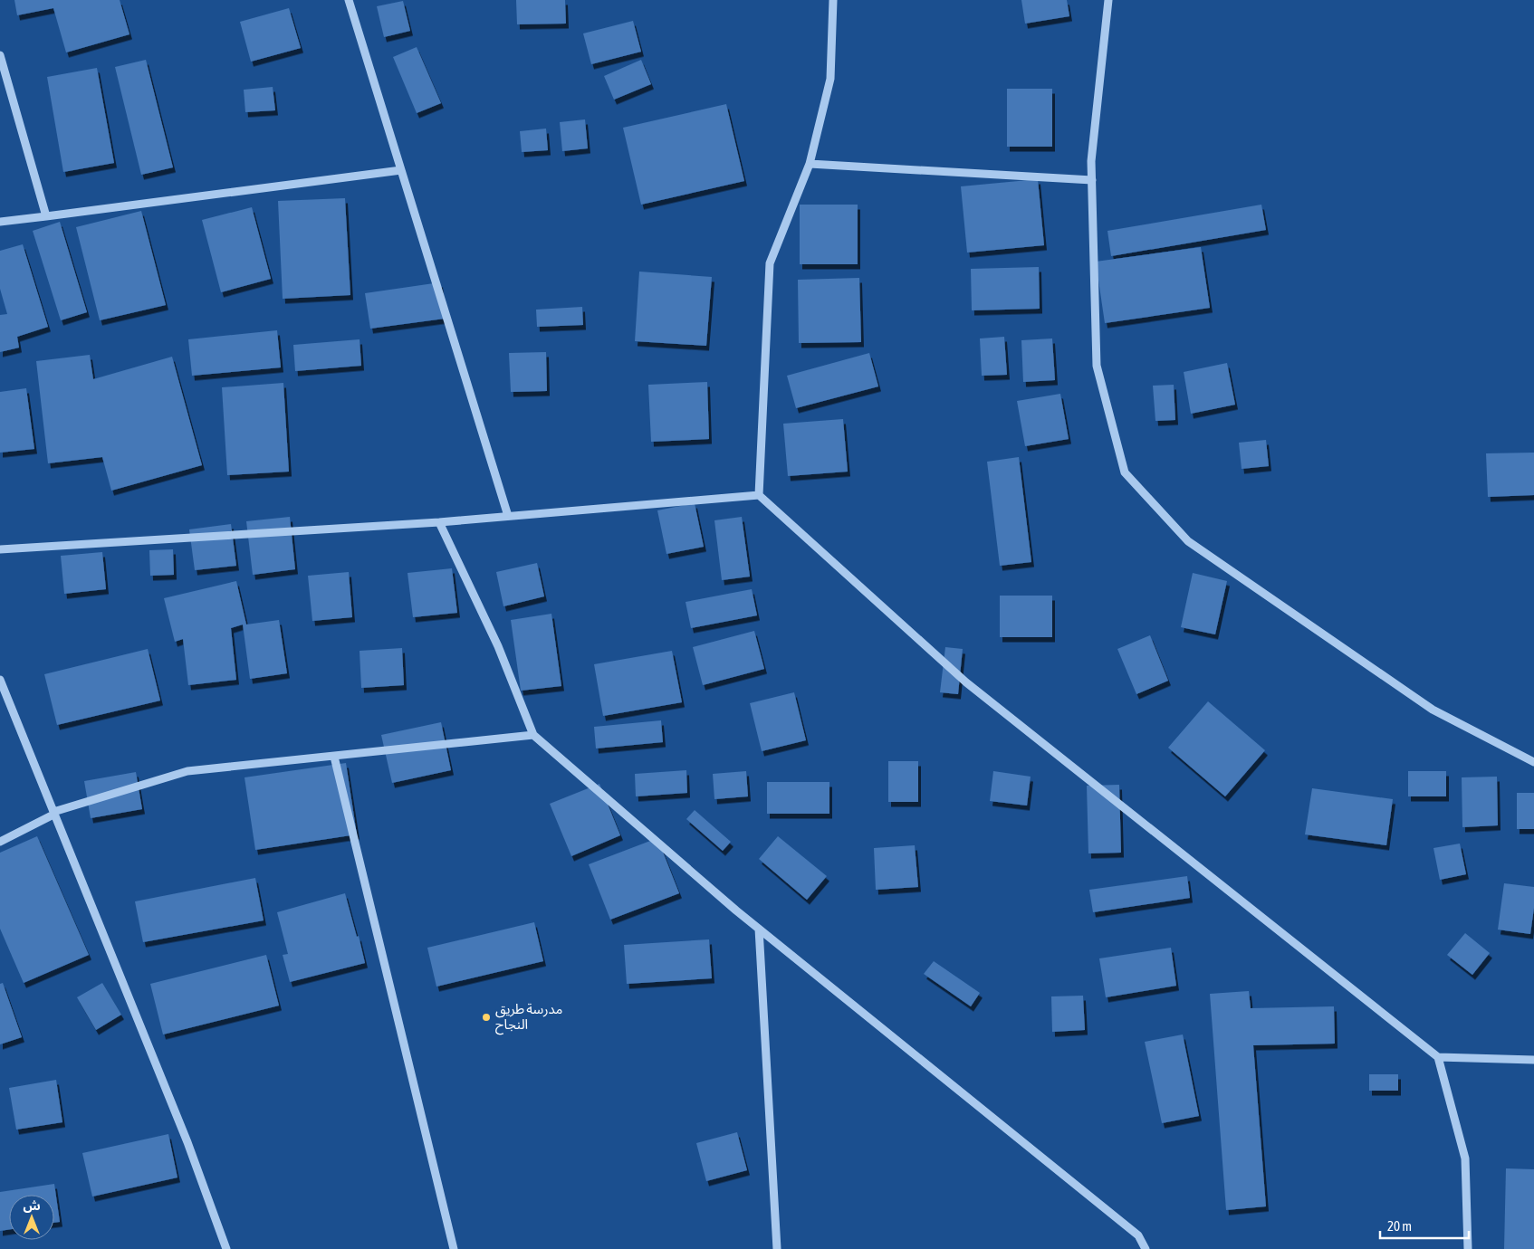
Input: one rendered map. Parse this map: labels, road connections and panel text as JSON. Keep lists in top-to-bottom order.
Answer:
{
  "places": ["مدرسة طريق النجاح"],
  "scale_bar": "20 m",
  "north": "top"
}
